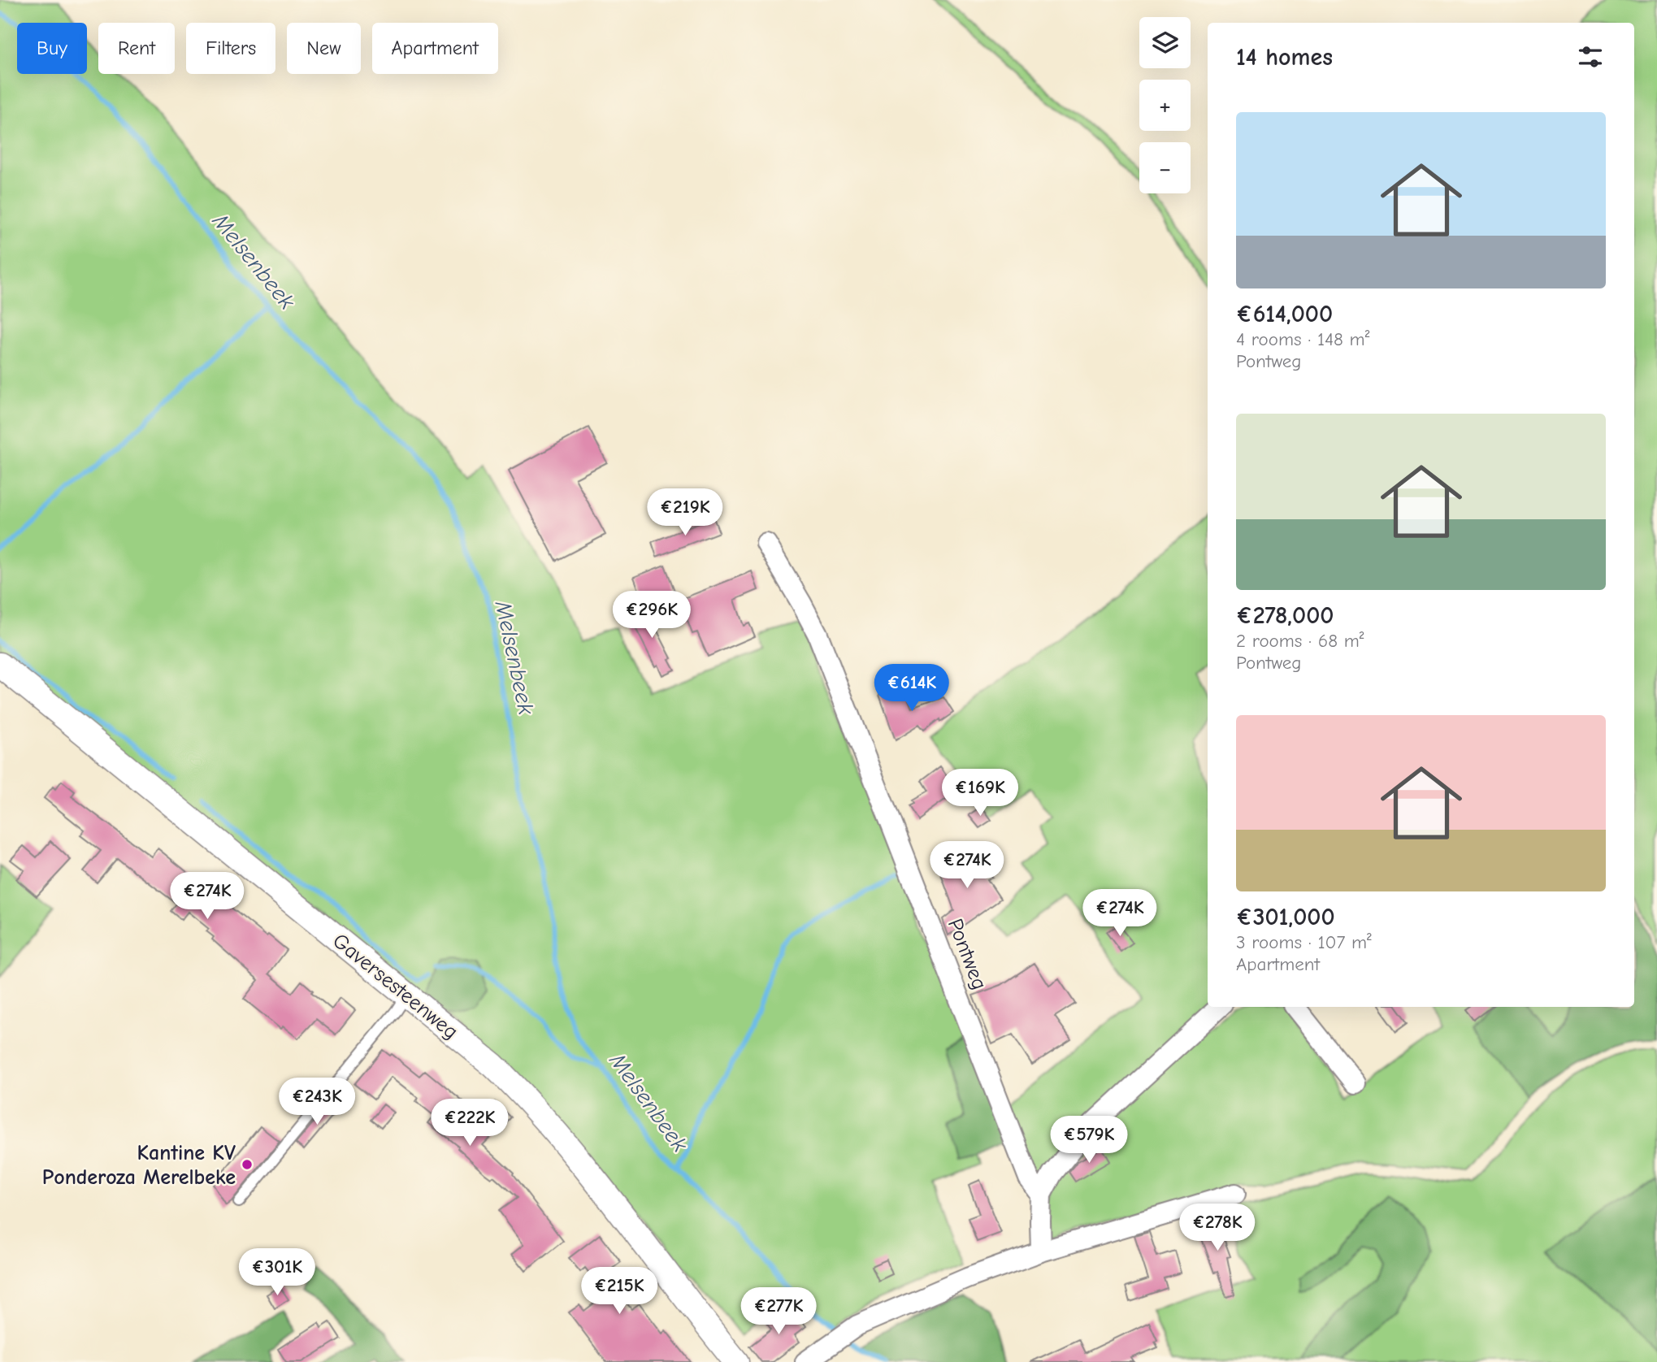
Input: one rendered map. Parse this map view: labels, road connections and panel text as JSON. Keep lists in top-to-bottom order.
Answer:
{
  "streets": {
    "street": ["Pontweg", "Gaversesteenweg"]
  },
  "water": ["Melsenbeek"],
  "places": ["Kantine KV Ponderoza Merelbeke"],
  "page": {
    "map_buttons": ["+", "−"],
    "chip": [
      "Buy",
      "Rent",
      "Filters",
      "New",
      "Apartment"
    ],
    "heading": "14 homes",
    "list": [
      {
        "name": "€614,000",
        "note": "4 rooms · 148 m² · Pontweg"
      },
      {
        "name": "€278,000",
        "note": "2 rooms · 68 m² · Pontweg"
      },
      {
        "name": "€301,000",
        "note": "3 rooms · 107 m² · Apartment"
      }
    ],
    "price": [
      "€219K",
      "€296K",
      "€614K",
      "€169K",
      "€274K",
      "€274K",
      "€274K",
      "€243K",
      "€222K",
      "€579K",
      "€278K",
      "€301K",
      "€215K",
      "€277K"
    ]
  }
}
